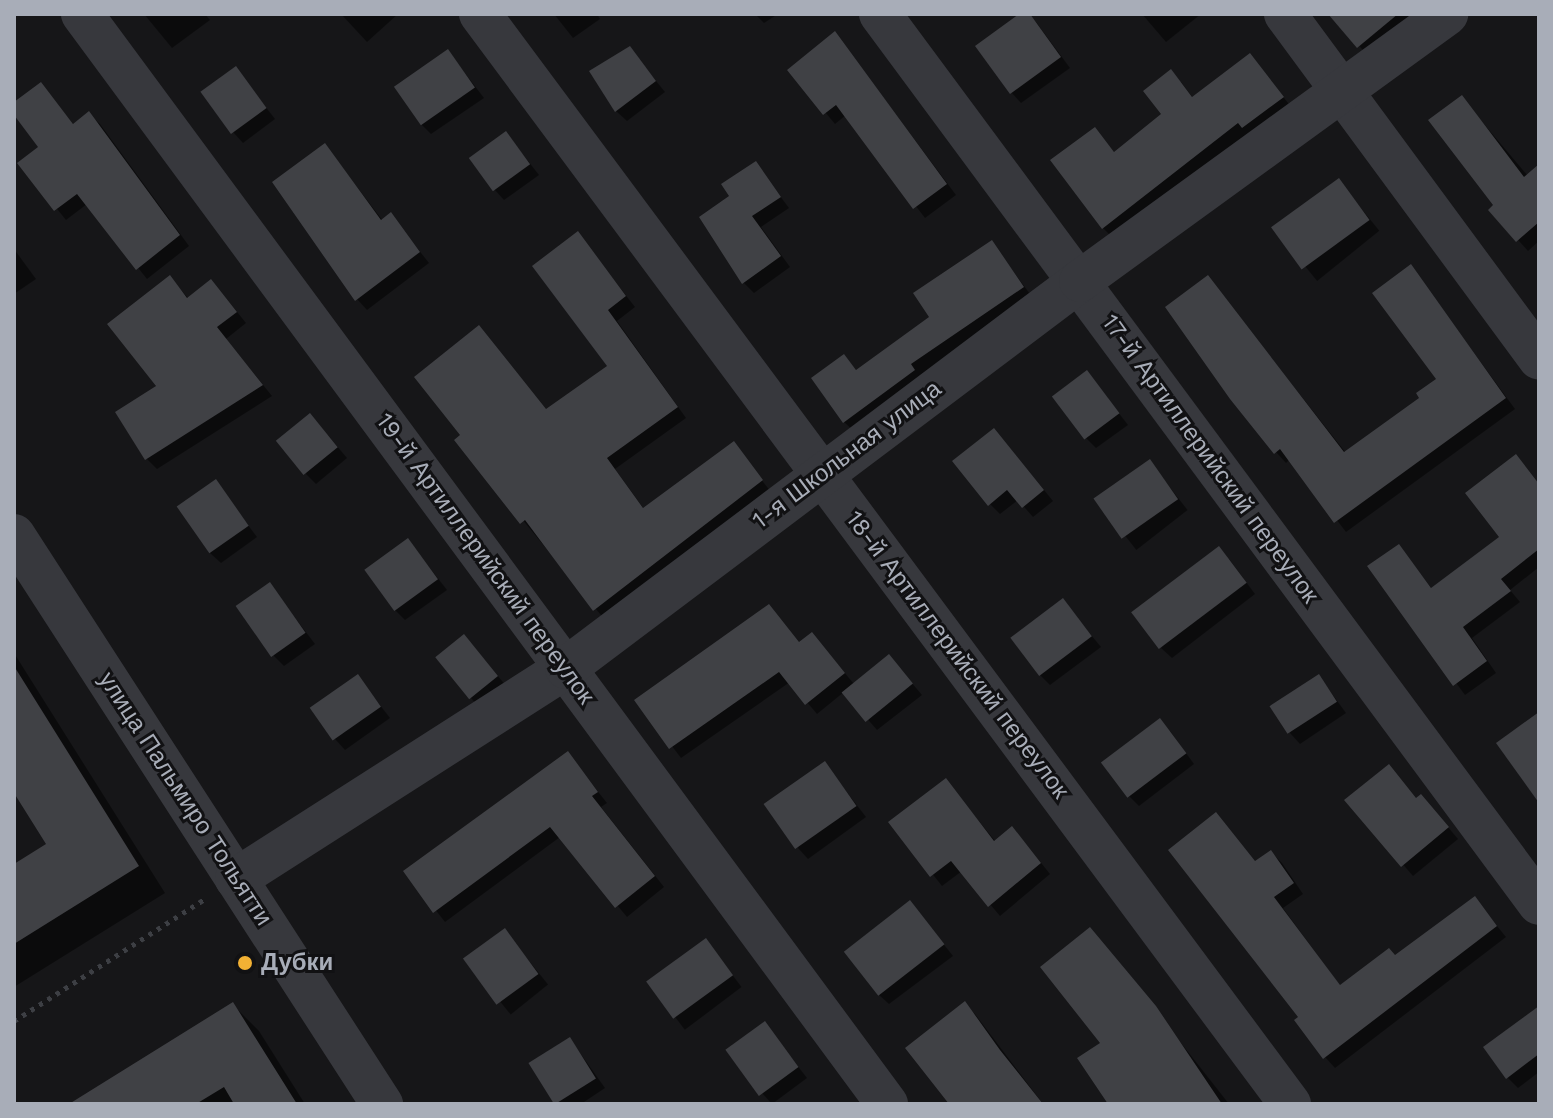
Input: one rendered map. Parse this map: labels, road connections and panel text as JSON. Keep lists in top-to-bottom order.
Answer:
{
  "streets": {
    "street": [
      "1-я Школьная улица",
      "17-й Артиллерийский переулок",
      "19-й Артиллерийский переулок",
      "18-й Артиллерийский переулок",
      "улица Пальмиро Тольятти"
    ]
  },
  "crossings": [
    ["1-я Школьная улица", "17-й Артиллерийский переулок"],
    ["1-я Школьная улица", "19-й Артиллерийский переулок"],
    ["1-я Школьная улица", "18-й Артиллерийский переулок"],
    ["1-я Школьная улица", "улица Пальмиро Тольятти"]
  ],
  "places": ["Дубки"]
}
